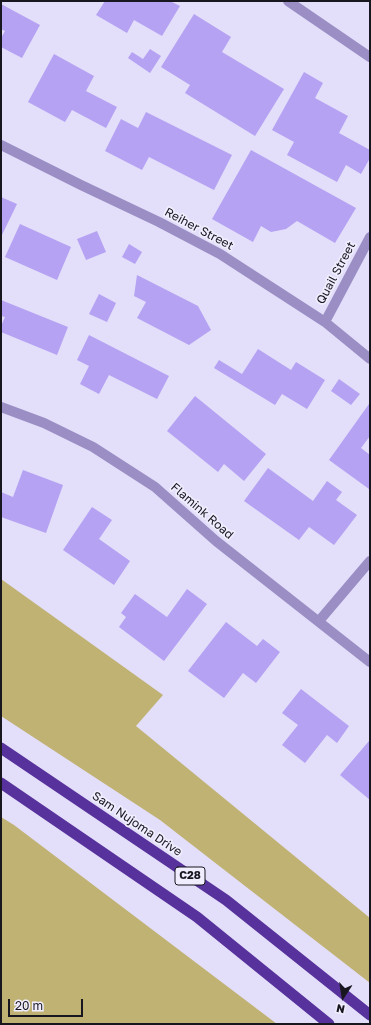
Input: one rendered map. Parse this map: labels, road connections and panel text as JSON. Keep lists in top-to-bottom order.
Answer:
{
  "streets": {
    "highway": ["Sam Nujoma Drive", "C28"],
    "street": ["Reiher Street", "Quail Street", "Flamink Road"]
  },
  "crossings": [
    ["Reiher Street", "Quail Street"]
  ],
  "scale_bar": "20 m",
  "north": "bottom"
}
